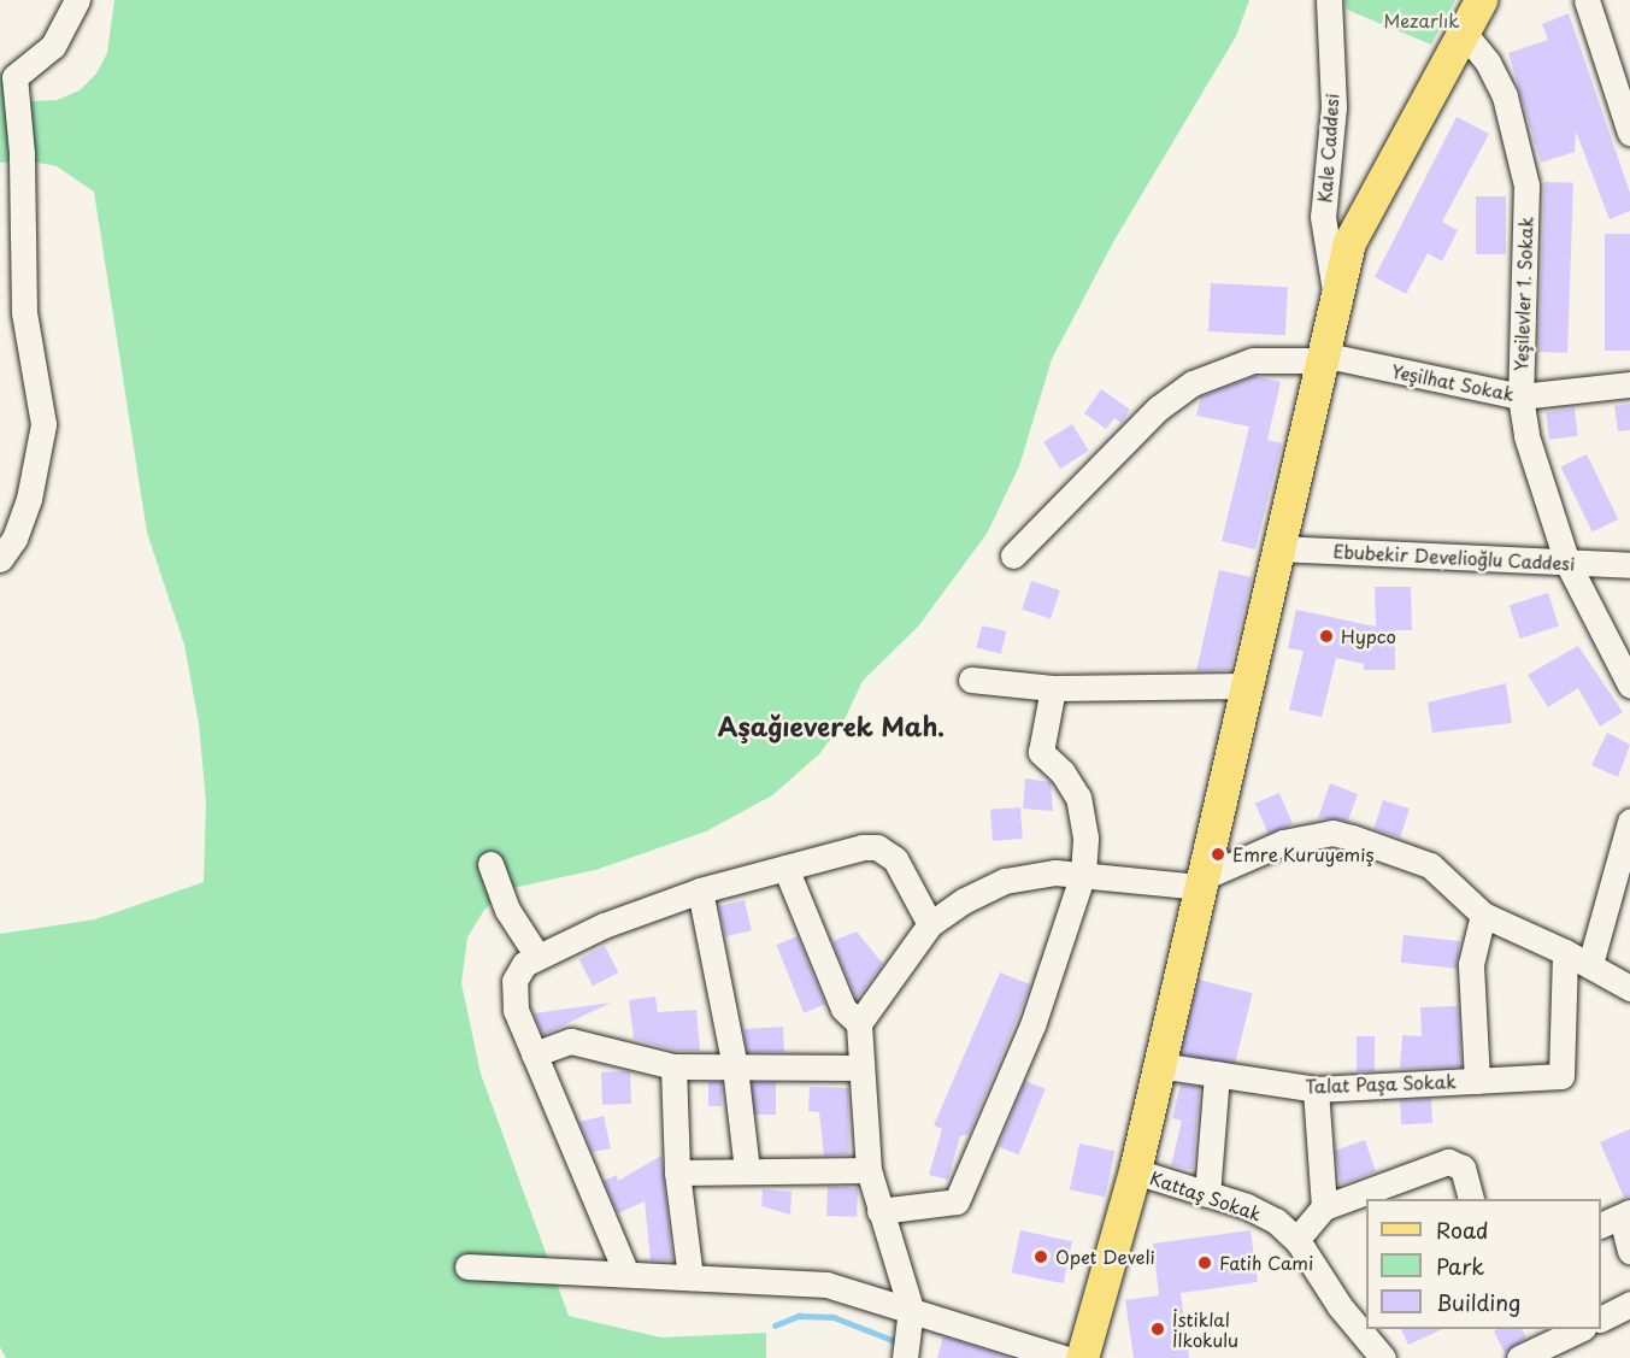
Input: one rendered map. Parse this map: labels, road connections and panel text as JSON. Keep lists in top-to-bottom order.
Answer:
{
  "streets": {
    "street": [
      "Kale Caddesi",
      "Yeşilevler 1. Sokak",
      "Yeşilhat Sokak",
      "Ebubekir Develioğlu Caddesi",
      "Talat Paşa Sokak",
      "Kattaş Sokak"
    ]
  },
  "crossings": [
    ["Yeşilevler 1. Sokak", "Yeşilhat Sokak"],
    ["Yeşilevler 1. Sokak", "Ebubekir Develioğlu Caddesi"]
  ],
  "districts": ["Aşağıeverek Mah."],
  "parks": ["Mezarlık"],
  "places": [
    "Hypco",
    "Emre Kuruyemiş",
    "Opet Develi",
    "Fatih Cami",
    "İstiklal İlkokulu"
  ],
  "legend": ["Road", "Park", "Building"]
}
